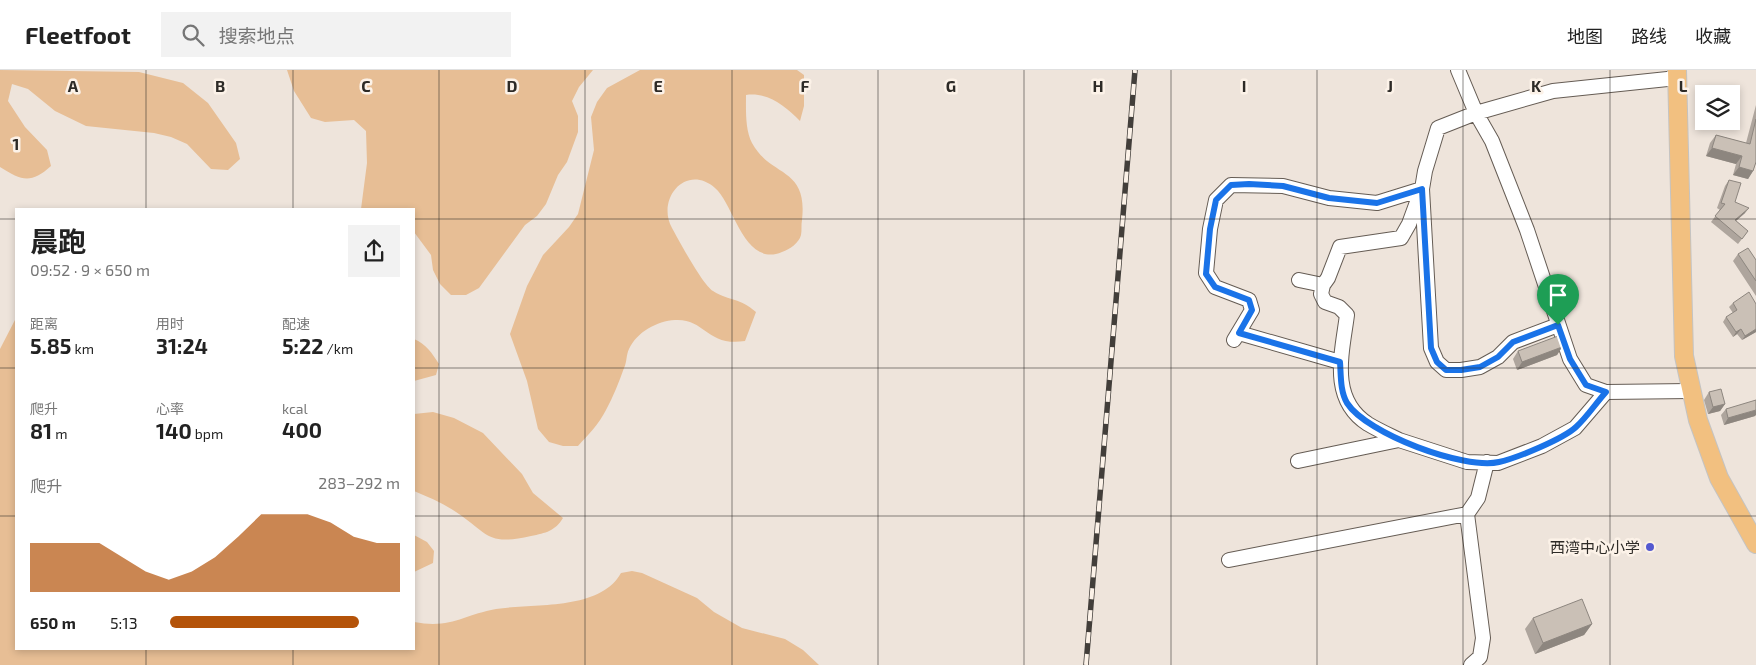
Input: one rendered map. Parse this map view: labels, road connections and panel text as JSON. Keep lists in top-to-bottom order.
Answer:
{
  "places": ["西湾中心小学"],
  "page": {
    "header": "Fleetfoot",
    "search": "搜索地点",
    "nav": ["地图", "路线", "收藏"],
    "heading": ["晨跑", "09:52 · 9 × 650 m"],
    "stats": [
      ["距离", "5.85 km"],
      ["用时", "31:24"],
      ["配速", "5:22 /km"],
      ["爬升", "81 m"],
      ["心率", "140 bpm"],
      ["kcal", "400"]
    ],
    "chart": ["爬升", "283–292 m"],
    "list": [
      {
        "name": "650 m",
        "note": "5:13"
      }
    ]
  },
  "grid": {
    "columns": [
      "A",
      "B",
      "C",
      "D",
      "E",
      "F",
      "G",
      "H",
      "I",
      "J",
      "K",
      "L"
    ],
    "rows": ["1"]
  }
}
